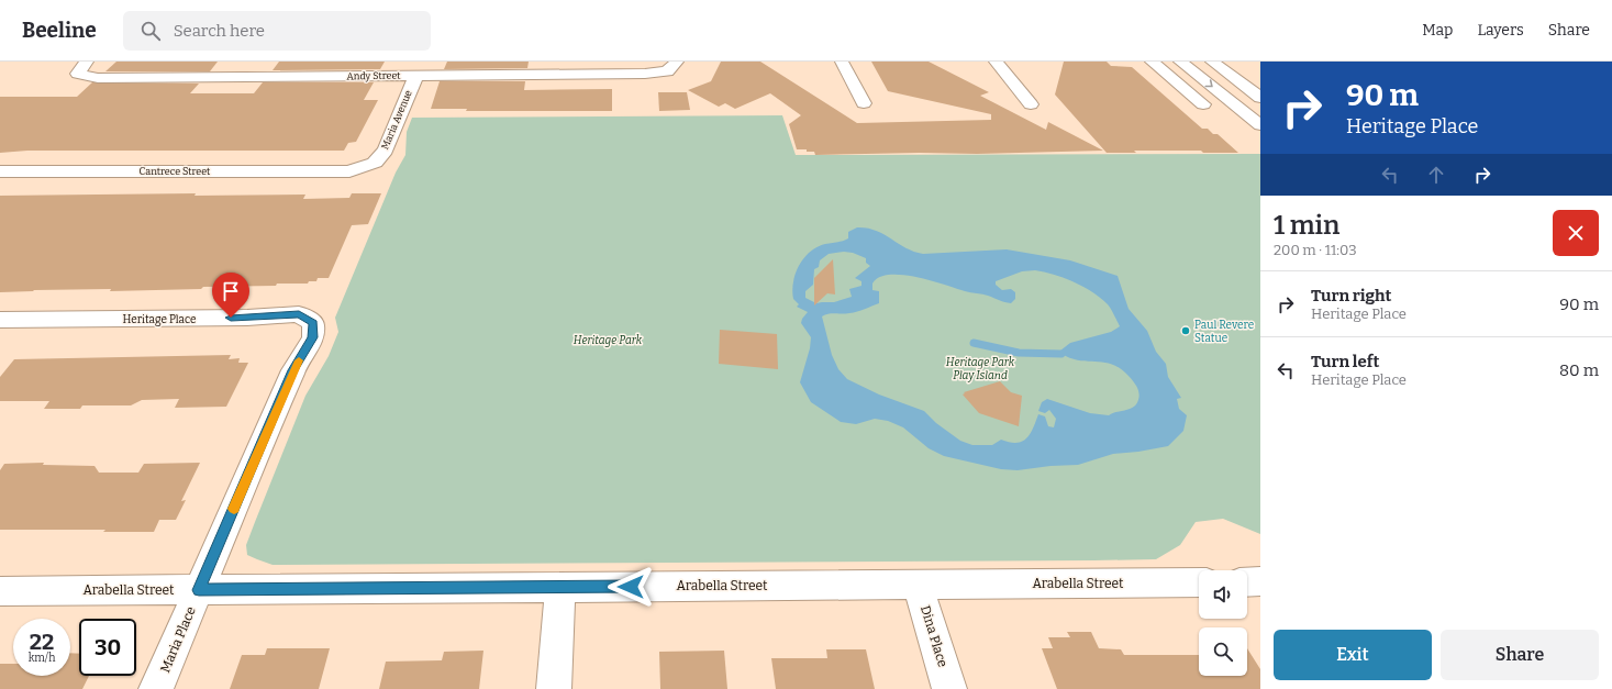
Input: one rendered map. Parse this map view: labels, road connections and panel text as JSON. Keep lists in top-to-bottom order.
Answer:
{
  "streets": {
    "street": [
      "Andy Street",
      "Maria Avenue",
      "Cantrece Street",
      "Heritage Place",
      "Arabella Street",
      "Dina Place",
      "Maria Place"
    ]
  },
  "crossings": [
    ["Andy Street", "Maria Avenue"],
    ["Maria Avenue", "Cantrece Street"],
    ["Heritage Place", "Arabella Street"],
    ["Heritage Place", "Maria Place"],
    ["Arabella Street", "Dina Place"],
    ["Arabella Street", "Maria Place"]
  ],
  "parks": ["Heritage Park", "Heritage Park Play Island"],
  "places": ["Paul Revere Statue"],
  "page": {
    "header": "Beeline",
    "search": "Search here",
    "nav": ["Map", "Layers", "Share"],
    "turn": ["90 m", "Heritage Place"],
    "heading": ["1 min", "200 m · 11:03"],
    "list": [
      {
        "name": "Turn right",
        "note": "Heritage Place",
        "value": "90 m"
      },
      {
        "name": "Turn left",
        "note": "Heritage Place",
        "value": "80 m"
      }
    ],
    "speed": "22 km/h",
    "limit": "30",
    "buttons": ["Exit", "Share"]
  }
}
